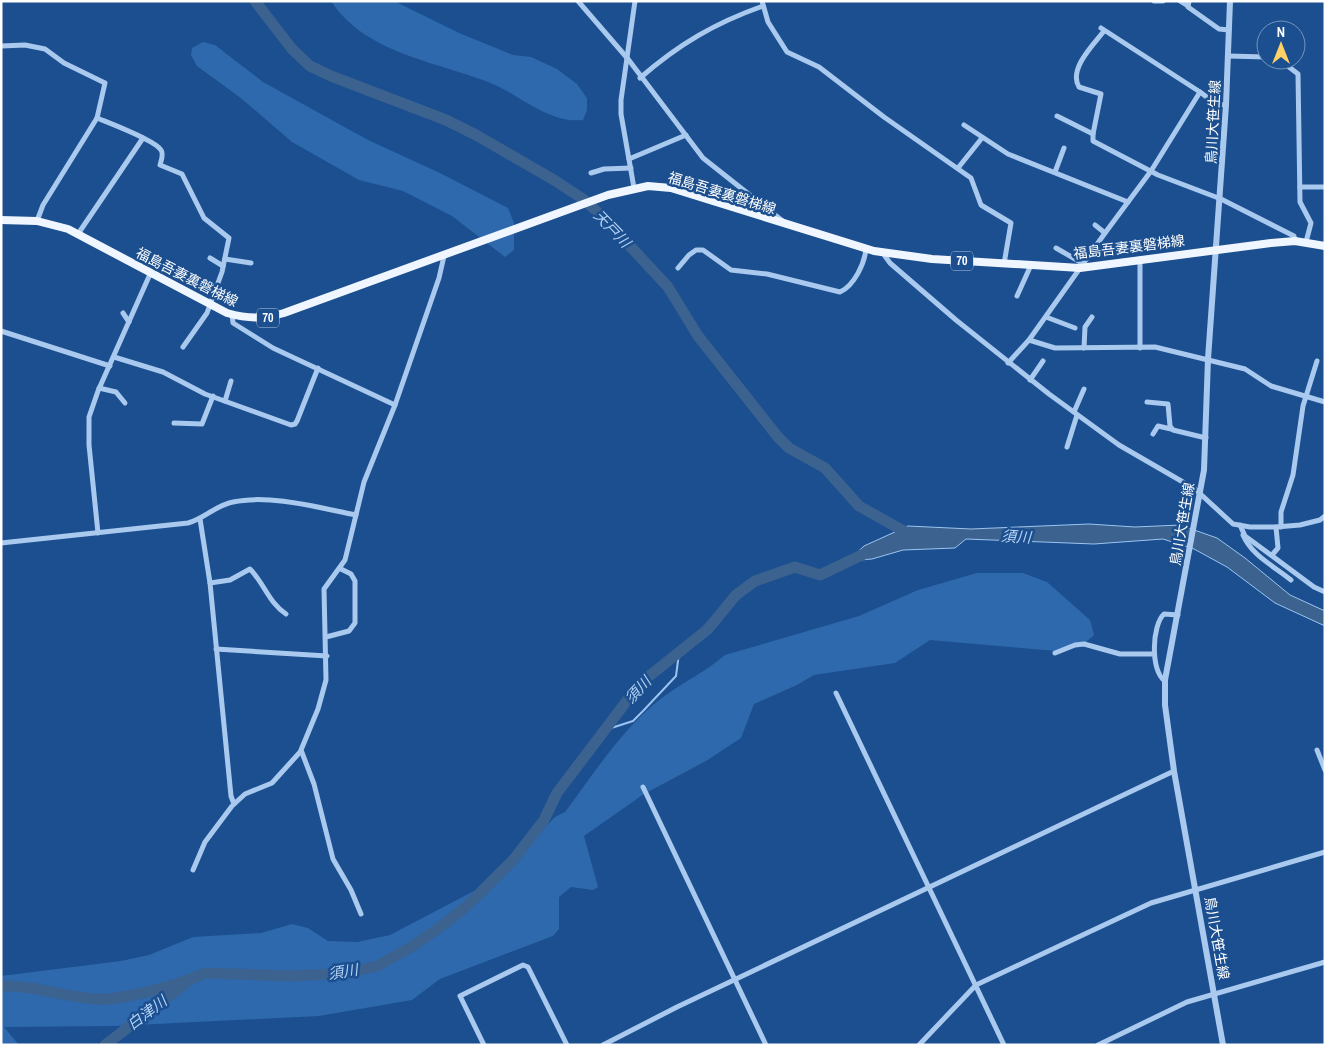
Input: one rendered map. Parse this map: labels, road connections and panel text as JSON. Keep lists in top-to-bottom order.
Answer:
{
  "streets": {
    "main road": ["福島吾妻裏磐梯線", "70"],
    "street": ["鳥川大笹生線"]
  },
  "crossings": [
    ["鳥川大笹生線", "福島吾妻裏磐梯線"]
  ],
  "water": ["天戸川", "須川", "白津川"],
  "north": "top"
}
